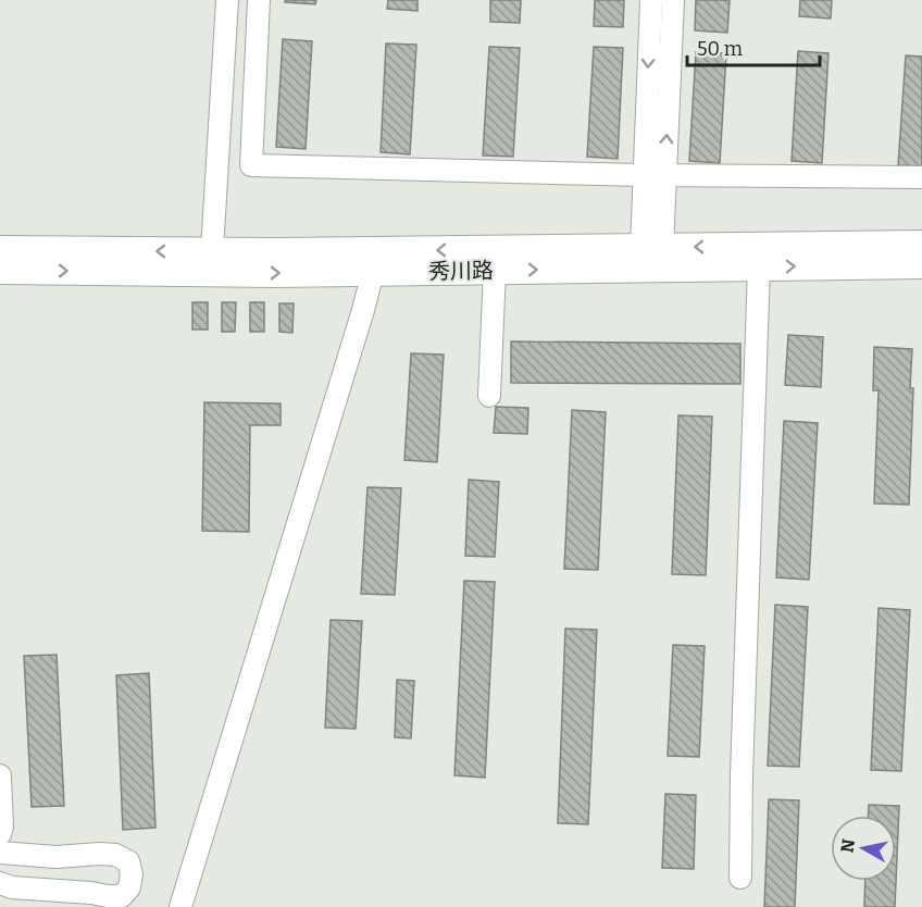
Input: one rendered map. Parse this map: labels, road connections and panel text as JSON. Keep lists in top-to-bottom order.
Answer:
{
  "streets": {
    "main road": ["秀川路"]
  },
  "scale_bar": "50 m",
  "north": "left"
}
